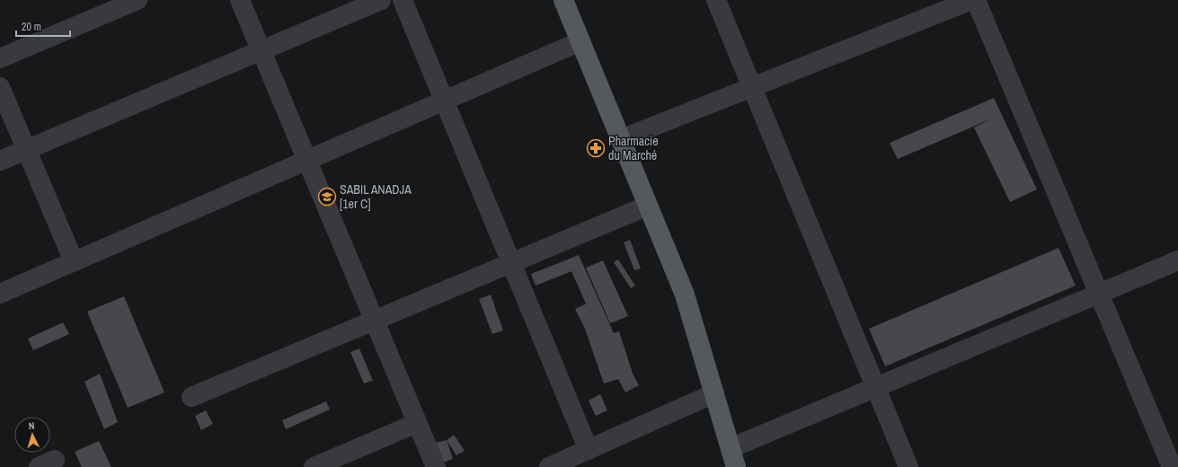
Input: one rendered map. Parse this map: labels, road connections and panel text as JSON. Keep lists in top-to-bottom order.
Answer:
{
  "places": {
    "pharmacy": ["Pharmacie du Marché"],
    "school or university": ["SABIL ANADJA [1er C]"]
  },
  "scale_bar": "20 m",
  "north": "top"
}
